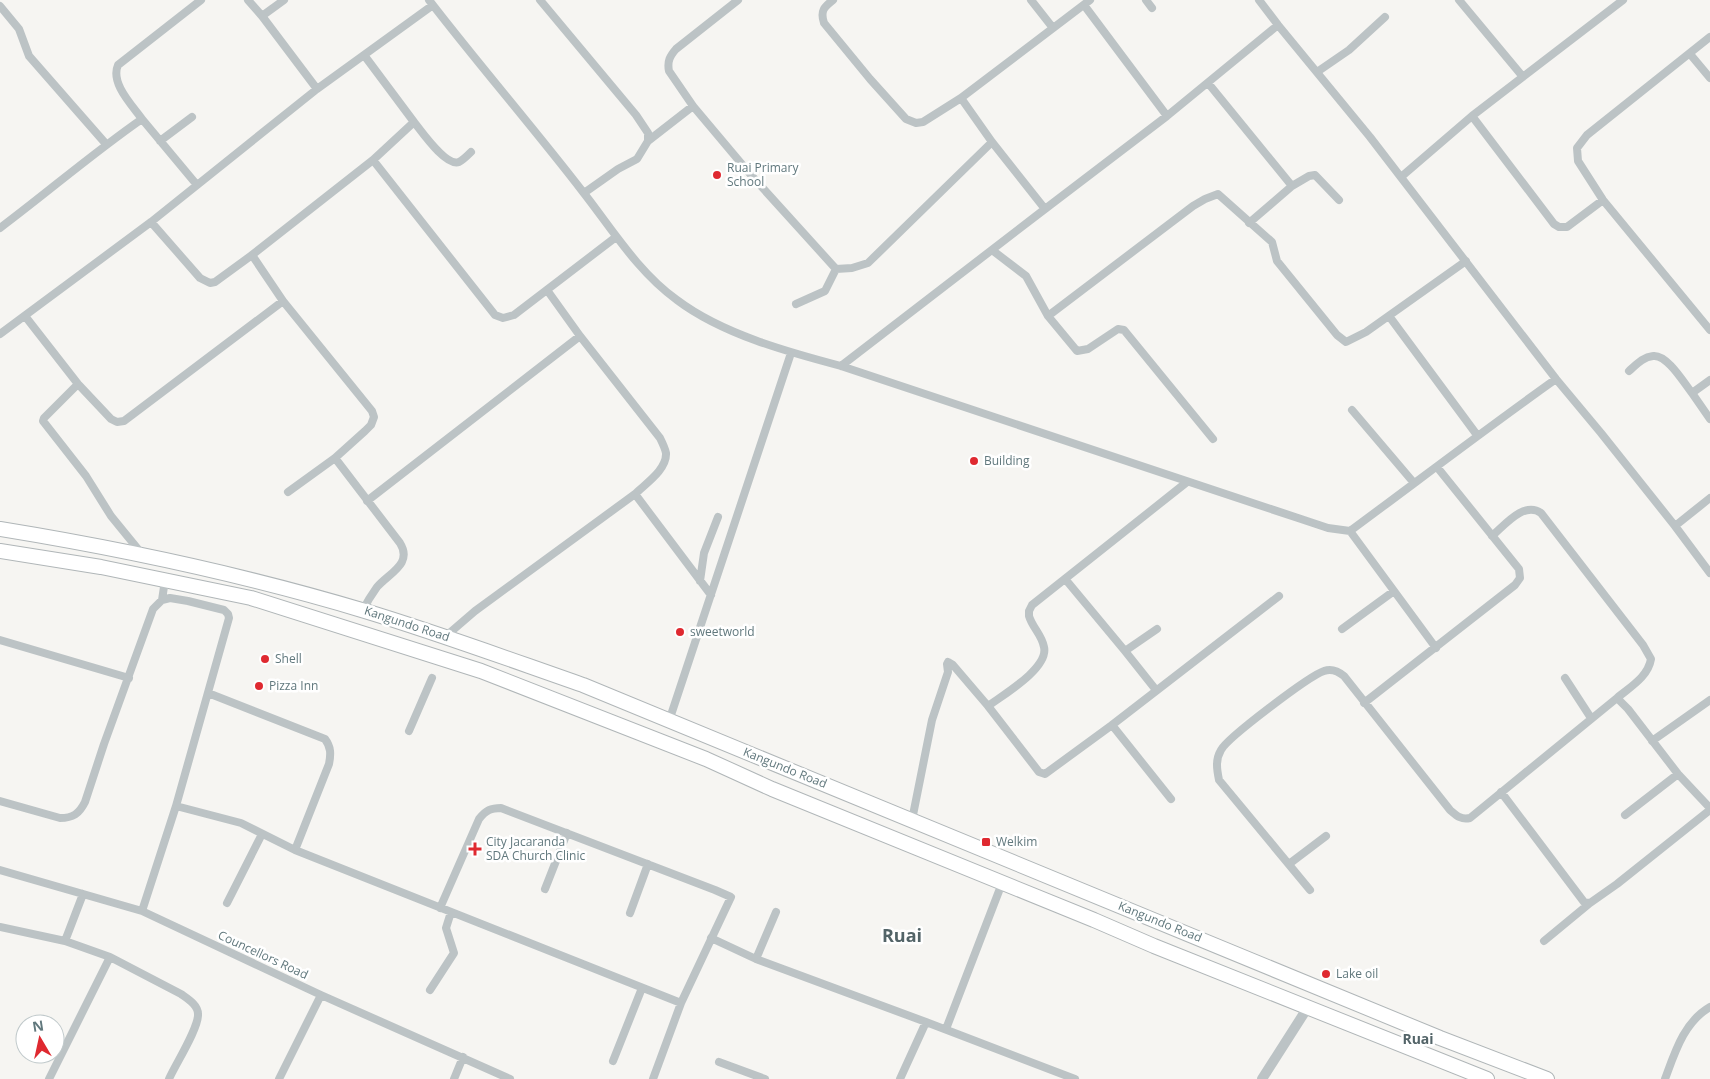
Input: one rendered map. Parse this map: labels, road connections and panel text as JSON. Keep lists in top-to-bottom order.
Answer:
{
  "streets": {
    "highway": ["Kangundo Road"],
    "street": ["Councellors Road"]
  },
  "districts": ["Ruai", "Ruai"],
  "places": {
    "other": [
      "Ruai Primary School",
      "Building",
      "sweetworld",
      "Shell",
      "Pizza Inn",
      "Lake oil"
    ],
    "transit": ["Welkim"],
    "health": ["City Jacaranda SDA Church Clinic"]
  },
  "north": "top"
}
